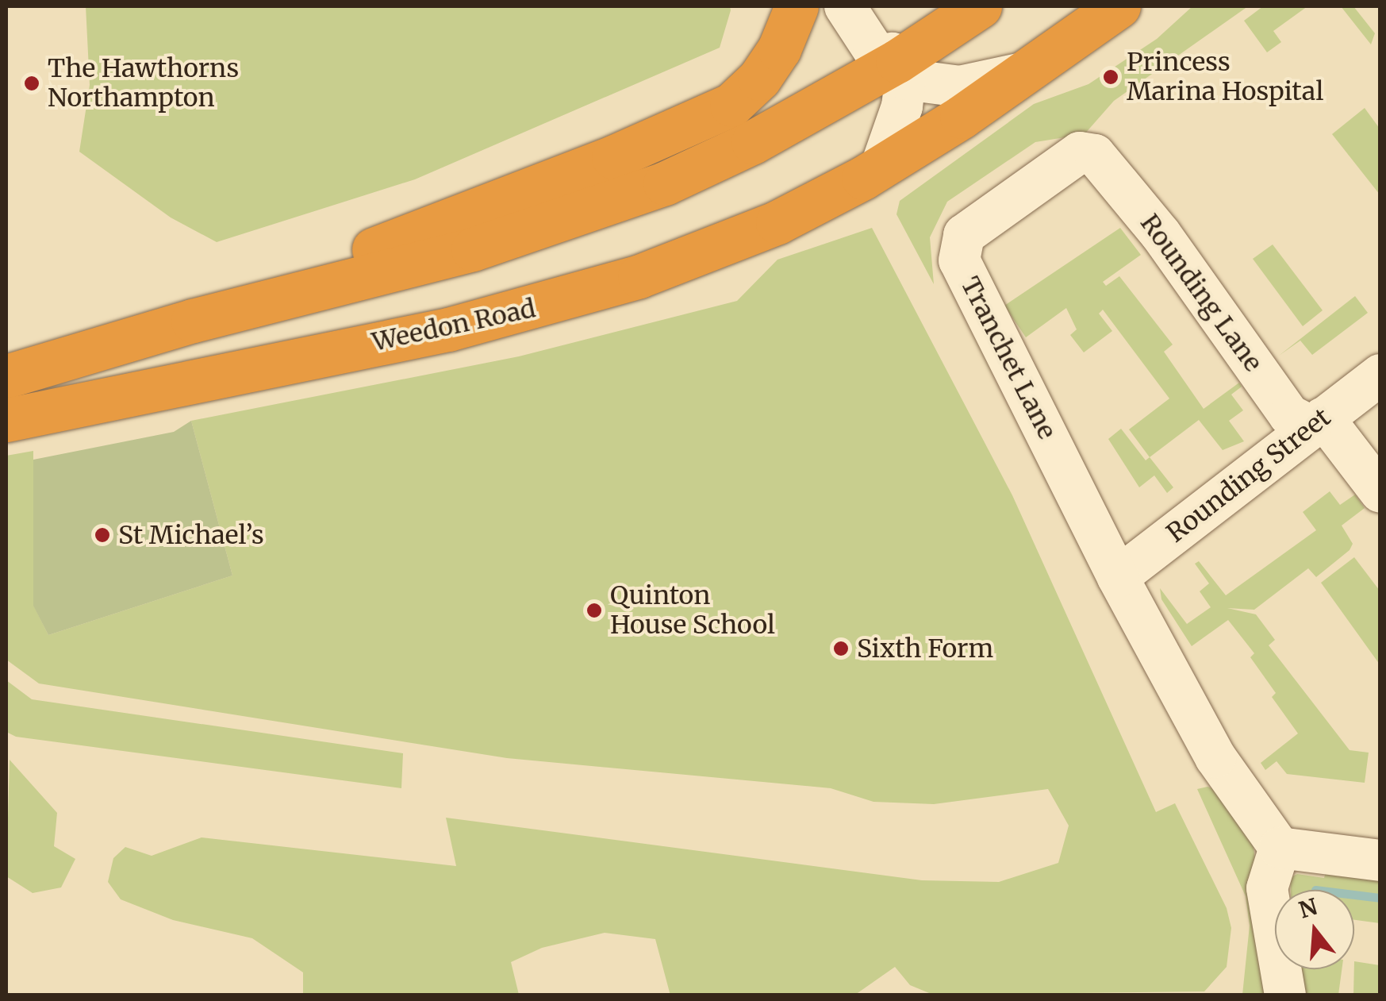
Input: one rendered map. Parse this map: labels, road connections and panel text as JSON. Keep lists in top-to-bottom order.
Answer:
{
  "streets": {
    "highway": ["Weedon Road"],
    "street": ["Rounding Lane", "Tranchet Lane", "Rounding Street"]
  },
  "crossings": [
    ["Rounding Lane", "Tranchet Lane"],
    ["Rounding Lane", "Rounding Street"],
    ["Tranchet Lane", "Rounding Street"]
  ],
  "places": [
    "Princess Marina Hospital",
    "The Hawthorns Northampton",
    "St Michael’s",
    "Quinton House School",
    "Sixth Form"
  ],
  "north": "top"
}
